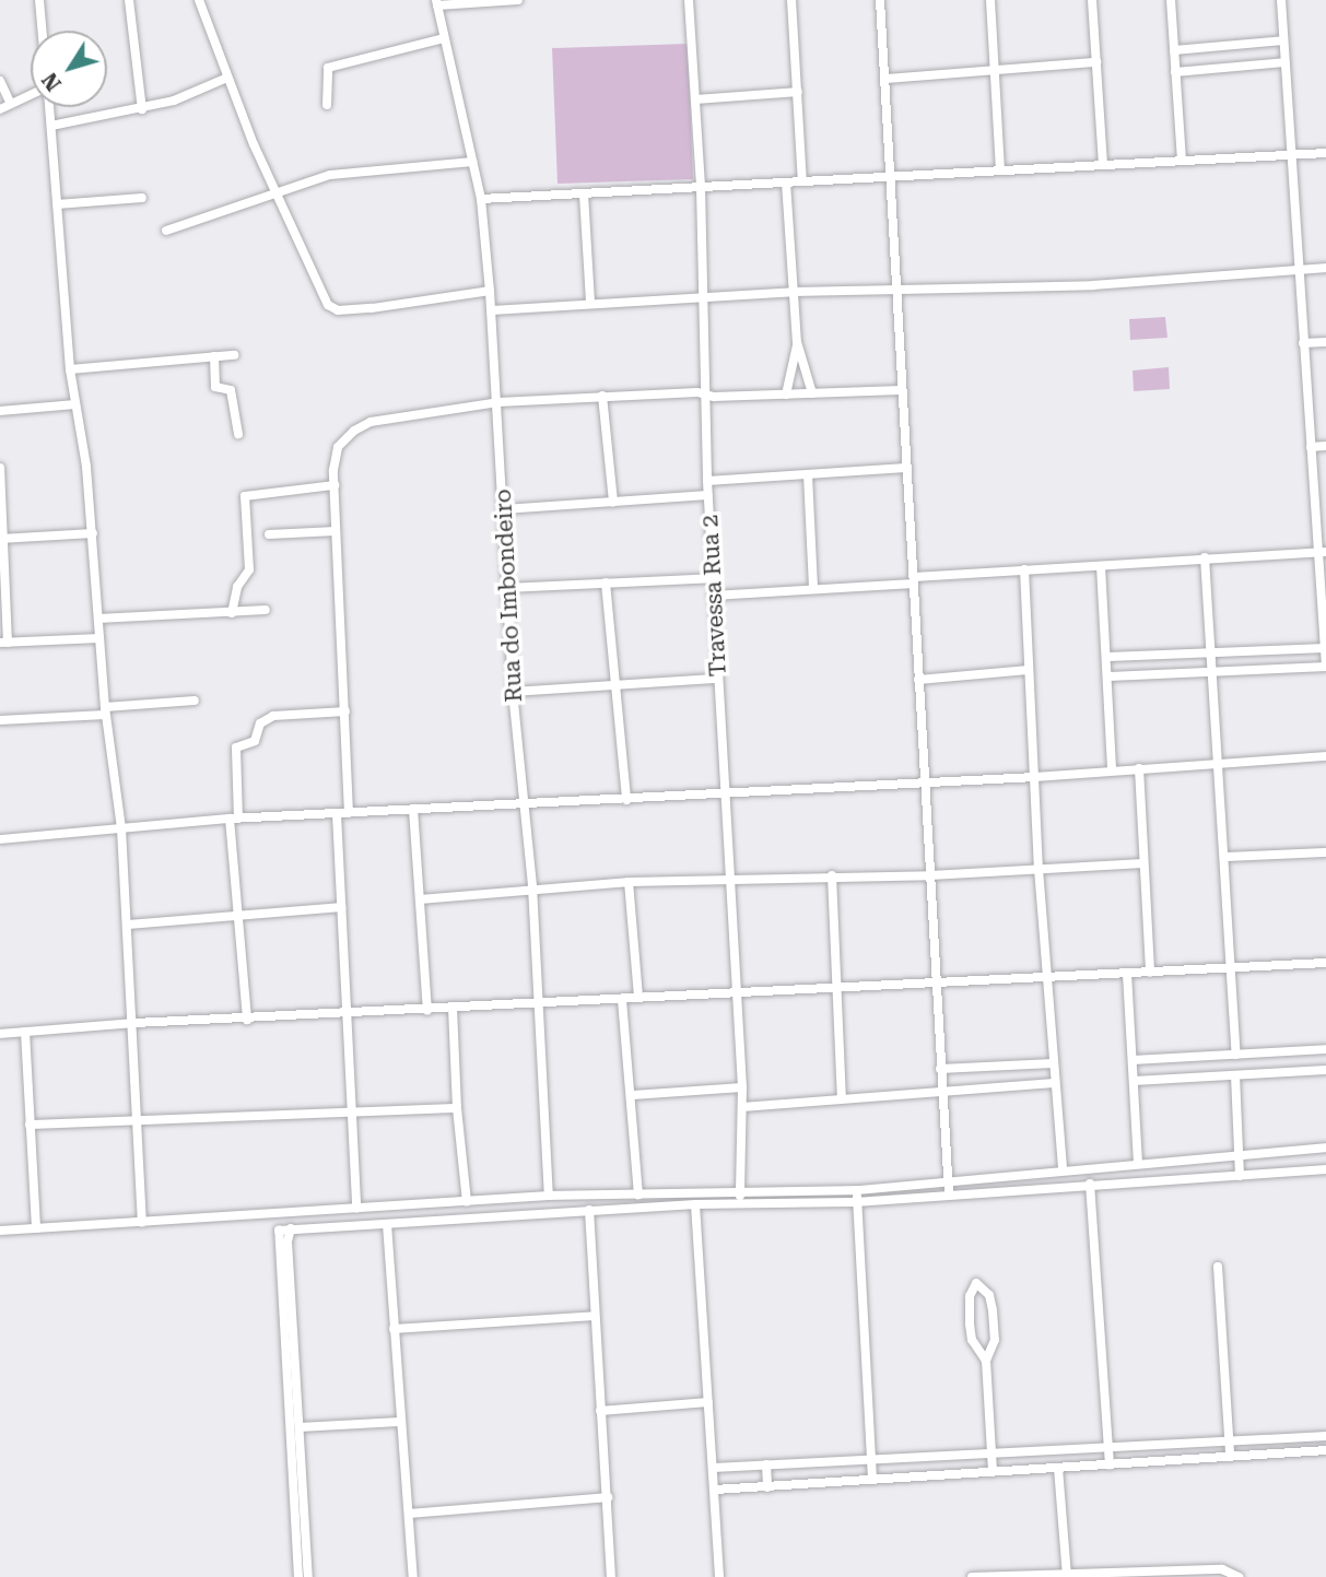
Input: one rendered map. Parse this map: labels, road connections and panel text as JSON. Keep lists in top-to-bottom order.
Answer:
{
  "streets": {
    "street": ["Rua do Imbondeiro", "Travessa Rua 2"]
  },
  "north": "bottom left"
}
